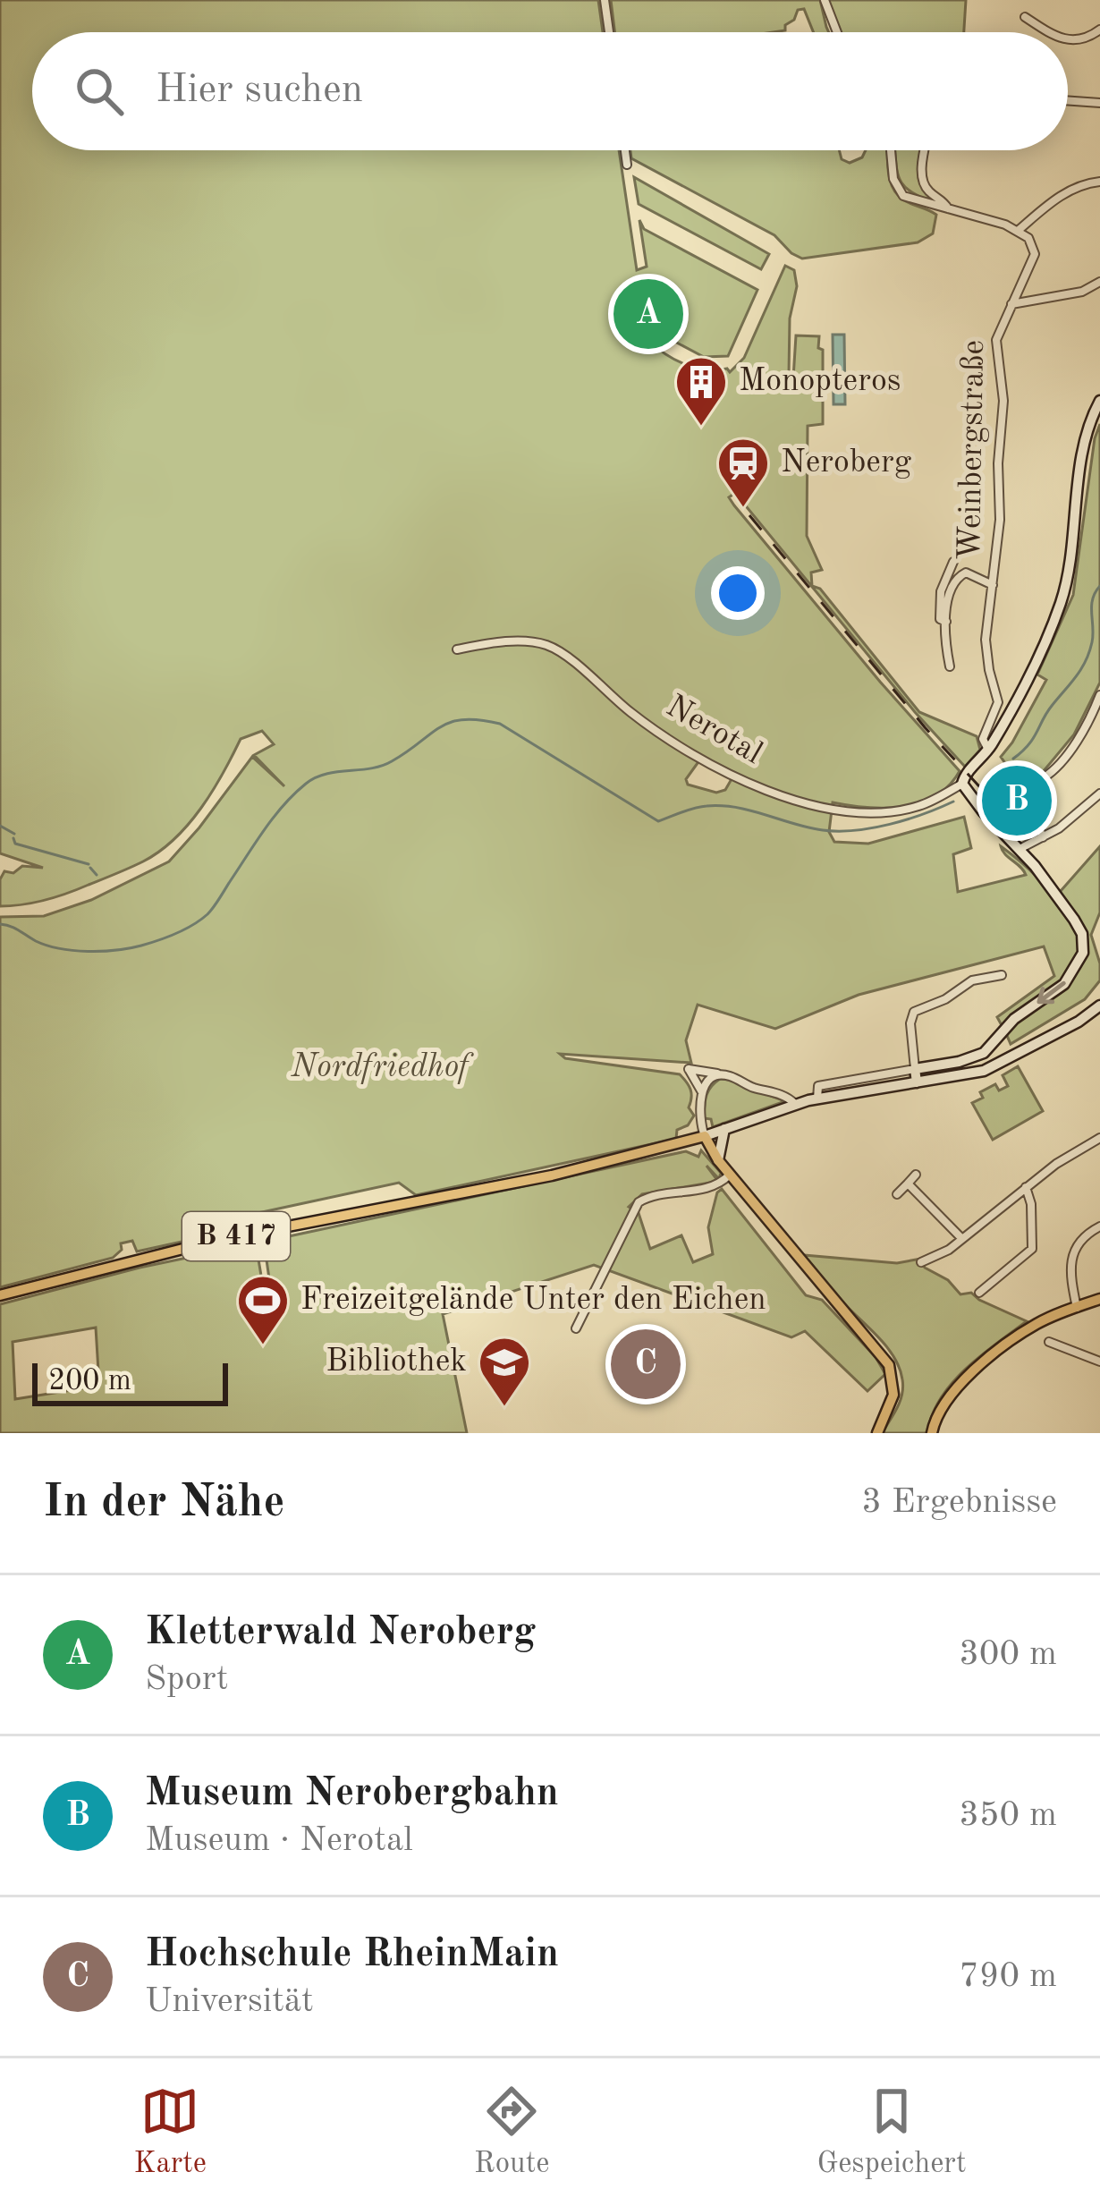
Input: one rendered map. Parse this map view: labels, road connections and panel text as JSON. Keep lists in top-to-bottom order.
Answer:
{
  "streets": {
    "main road": ["B 417"],
    "street": ["Weinbergstraße", "Nerotal"]
  },
  "crossings": [
    ["Weinbergstraße", "Nerotal"]
  ],
  "parks": ["Nordfriedhof"],
  "places": {
    "building": ["Monopteros"],
    "station": ["Neroberg"],
    "sports": ["Freizeitgelände Unter den Eichen"],
    "school or university": ["Bibliothek"]
  },
  "scale_bar": "200 m",
  "page": {
    "search": "Hier suchen",
    "pins": ["A", "B", "C"],
    "scale": "200 m",
    "heading": ["In der Nähe", "3 Ergebnisse"],
    "list": [
      {
        "mark": "A",
        "name": "Kletterwald Neroberg",
        "note": "Sport",
        "value": "300 m"
      },
      {
        "mark": "B",
        "name": "Museum Nerobergbahn",
        "note": "Museum · Nerotal",
        "value": "350 m"
      },
      {
        "mark": "C",
        "name": "Hochschule RheinMain",
        "note": "Universität",
        "value": "790 m"
      }
    ],
    "nav": ["Karte", "Route", "Gespeichert"]
  }
}
